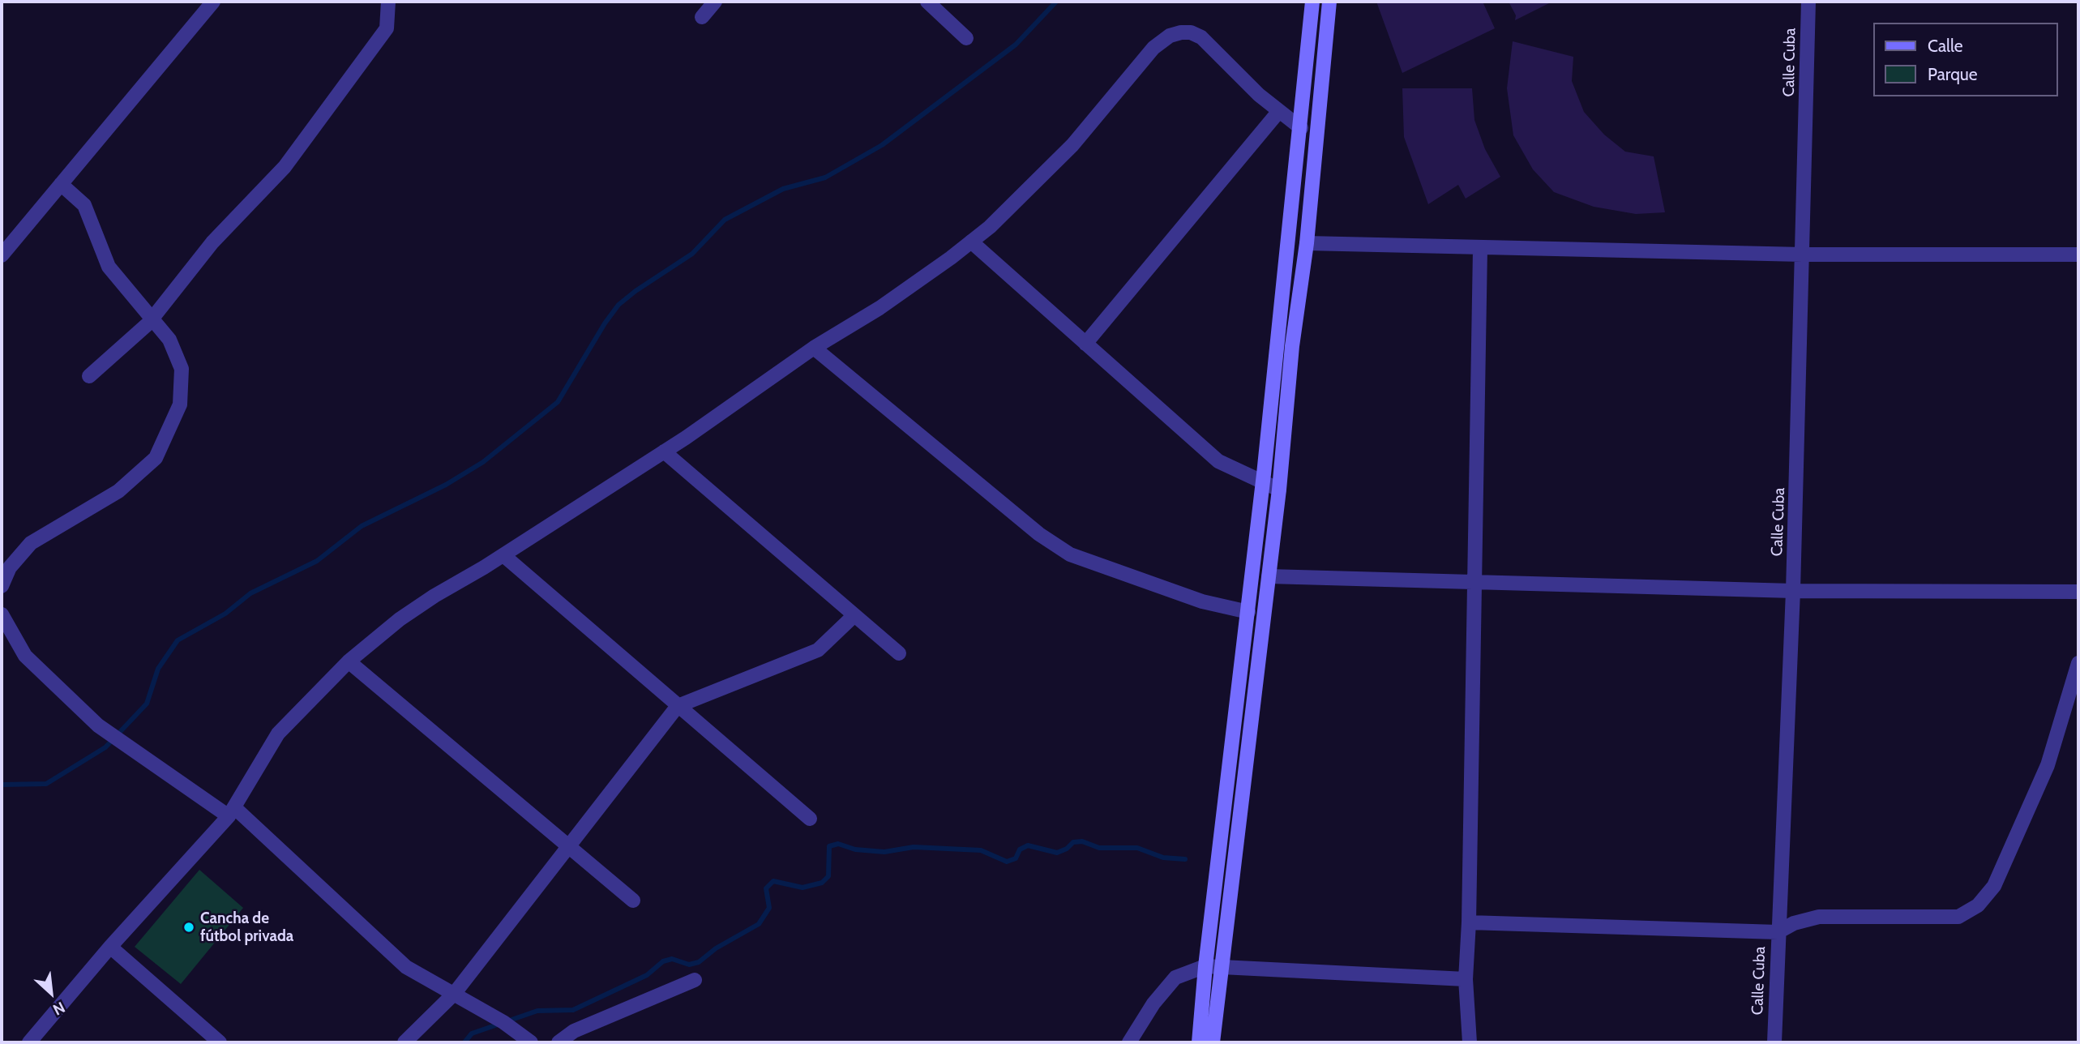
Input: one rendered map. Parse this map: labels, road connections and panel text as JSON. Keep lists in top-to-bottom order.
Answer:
{
  "streets": {
    "street": ["Calle Cuba"]
  },
  "places": ["Cancha de fútbol privada"],
  "legend": ["Calle", "Parque"],
  "north": "bottom right"
}
